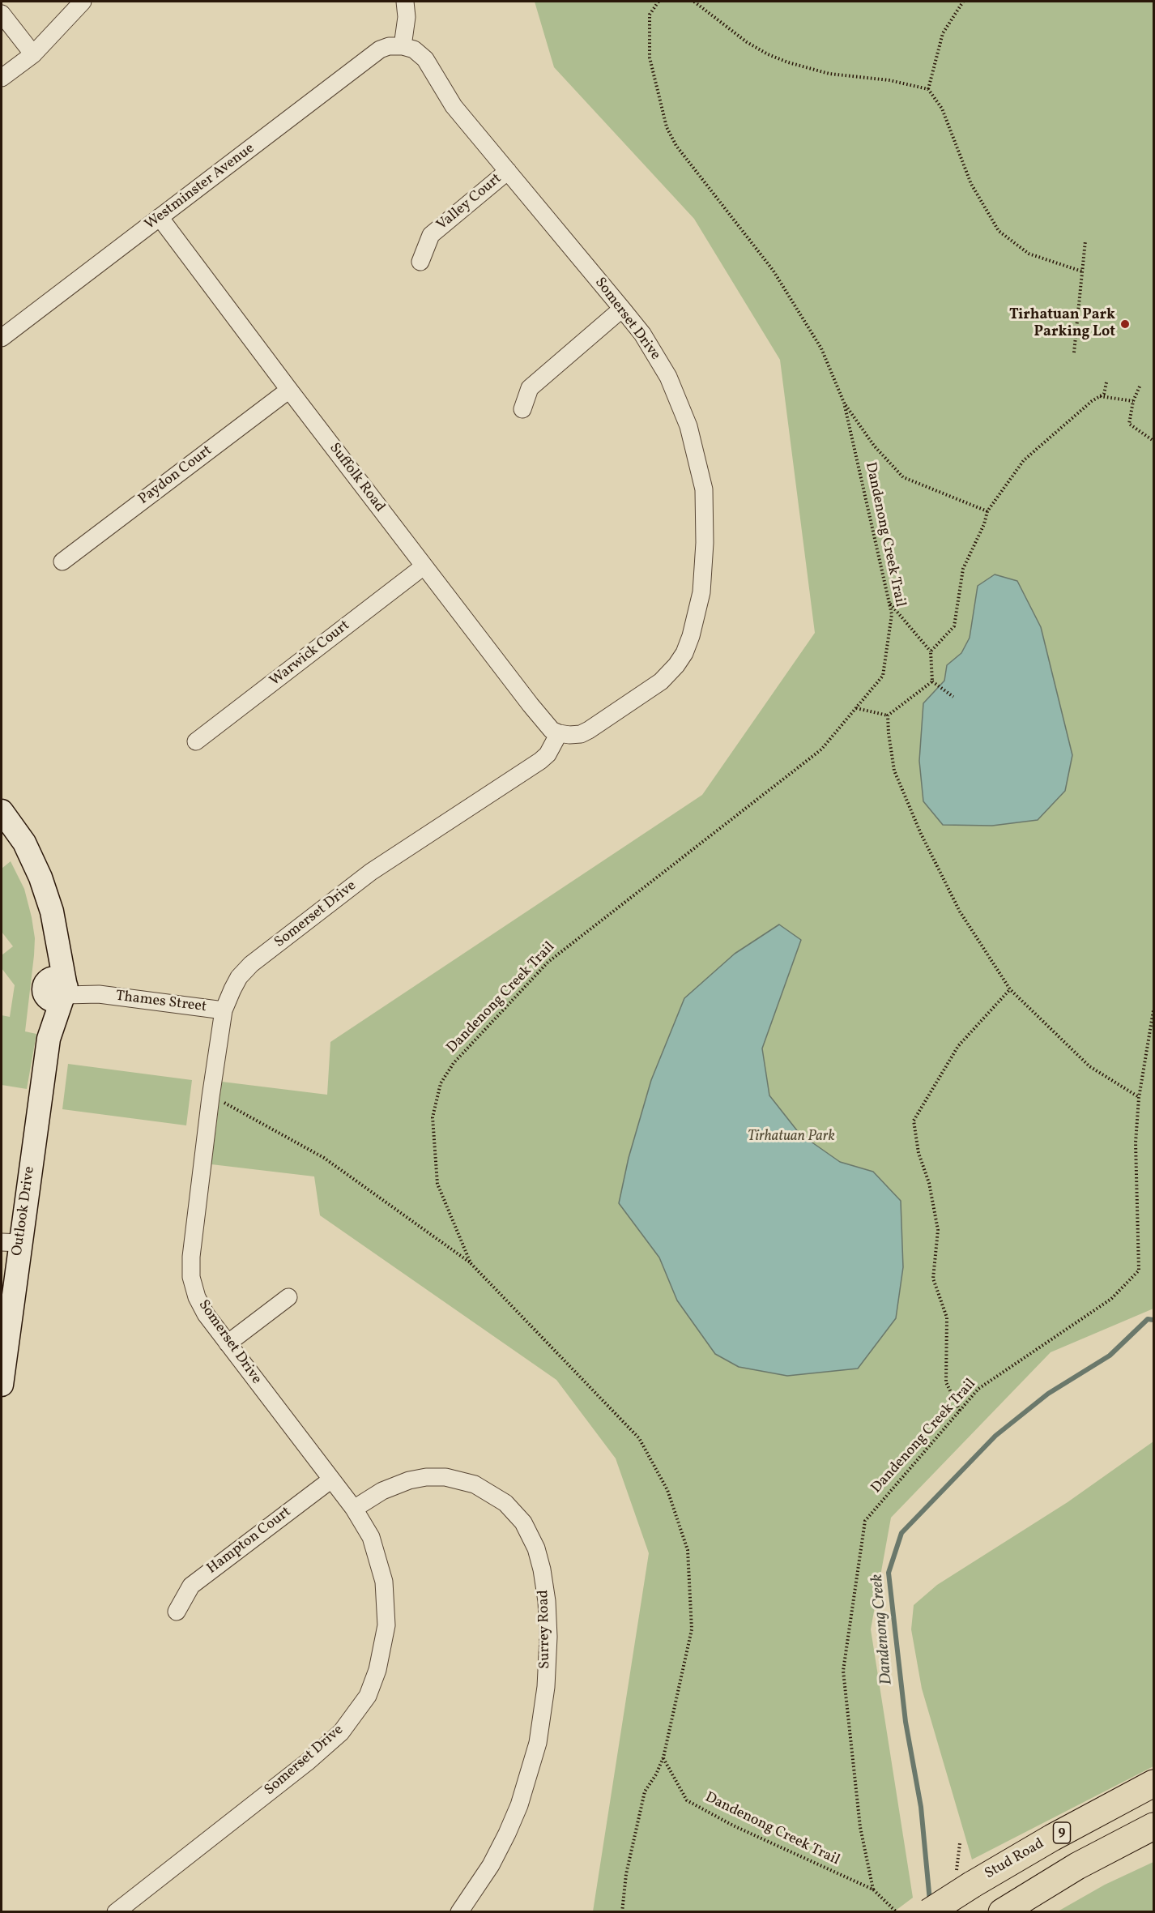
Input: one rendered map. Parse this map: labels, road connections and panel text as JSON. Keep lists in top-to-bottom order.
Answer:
{
  "streets": {
    "highway": ["9", "Stud Road"],
    "street": [
      "Westminster Avenue",
      "Valley Court",
      "Somerset Drive",
      "Paydon Court",
      "Suffolk Road",
      "Warwick Court",
      "Thames Street",
      "Outlook Drive",
      "Hampton Court",
      "Surrey Road"
    ],
    "path": ["Dandenong Creek Trail"]
  },
  "crossings": [
    ["Westminster Avenue", "Somerset Drive"],
    ["Westminster Avenue", "Suffolk Road"],
    ["Valley Court", "Somerset Drive"],
    ["Somerset Drive", "Suffolk Road"],
    ["Somerset Drive", "Thames Street"],
    ["Somerset Drive", "Hampton Court"],
    ["Somerset Drive", "Surrey Road"],
    ["Paydon Court", "Suffolk Road"],
    ["Suffolk Road", "Warwick Court"],
    ["Thames Street", "Outlook Drive"]
  ],
  "water": ["Dandenong Creek"],
  "parks": ["Tirhatuan Park"],
  "places": ["Tirhatuan Park Parking Lot"]
}
